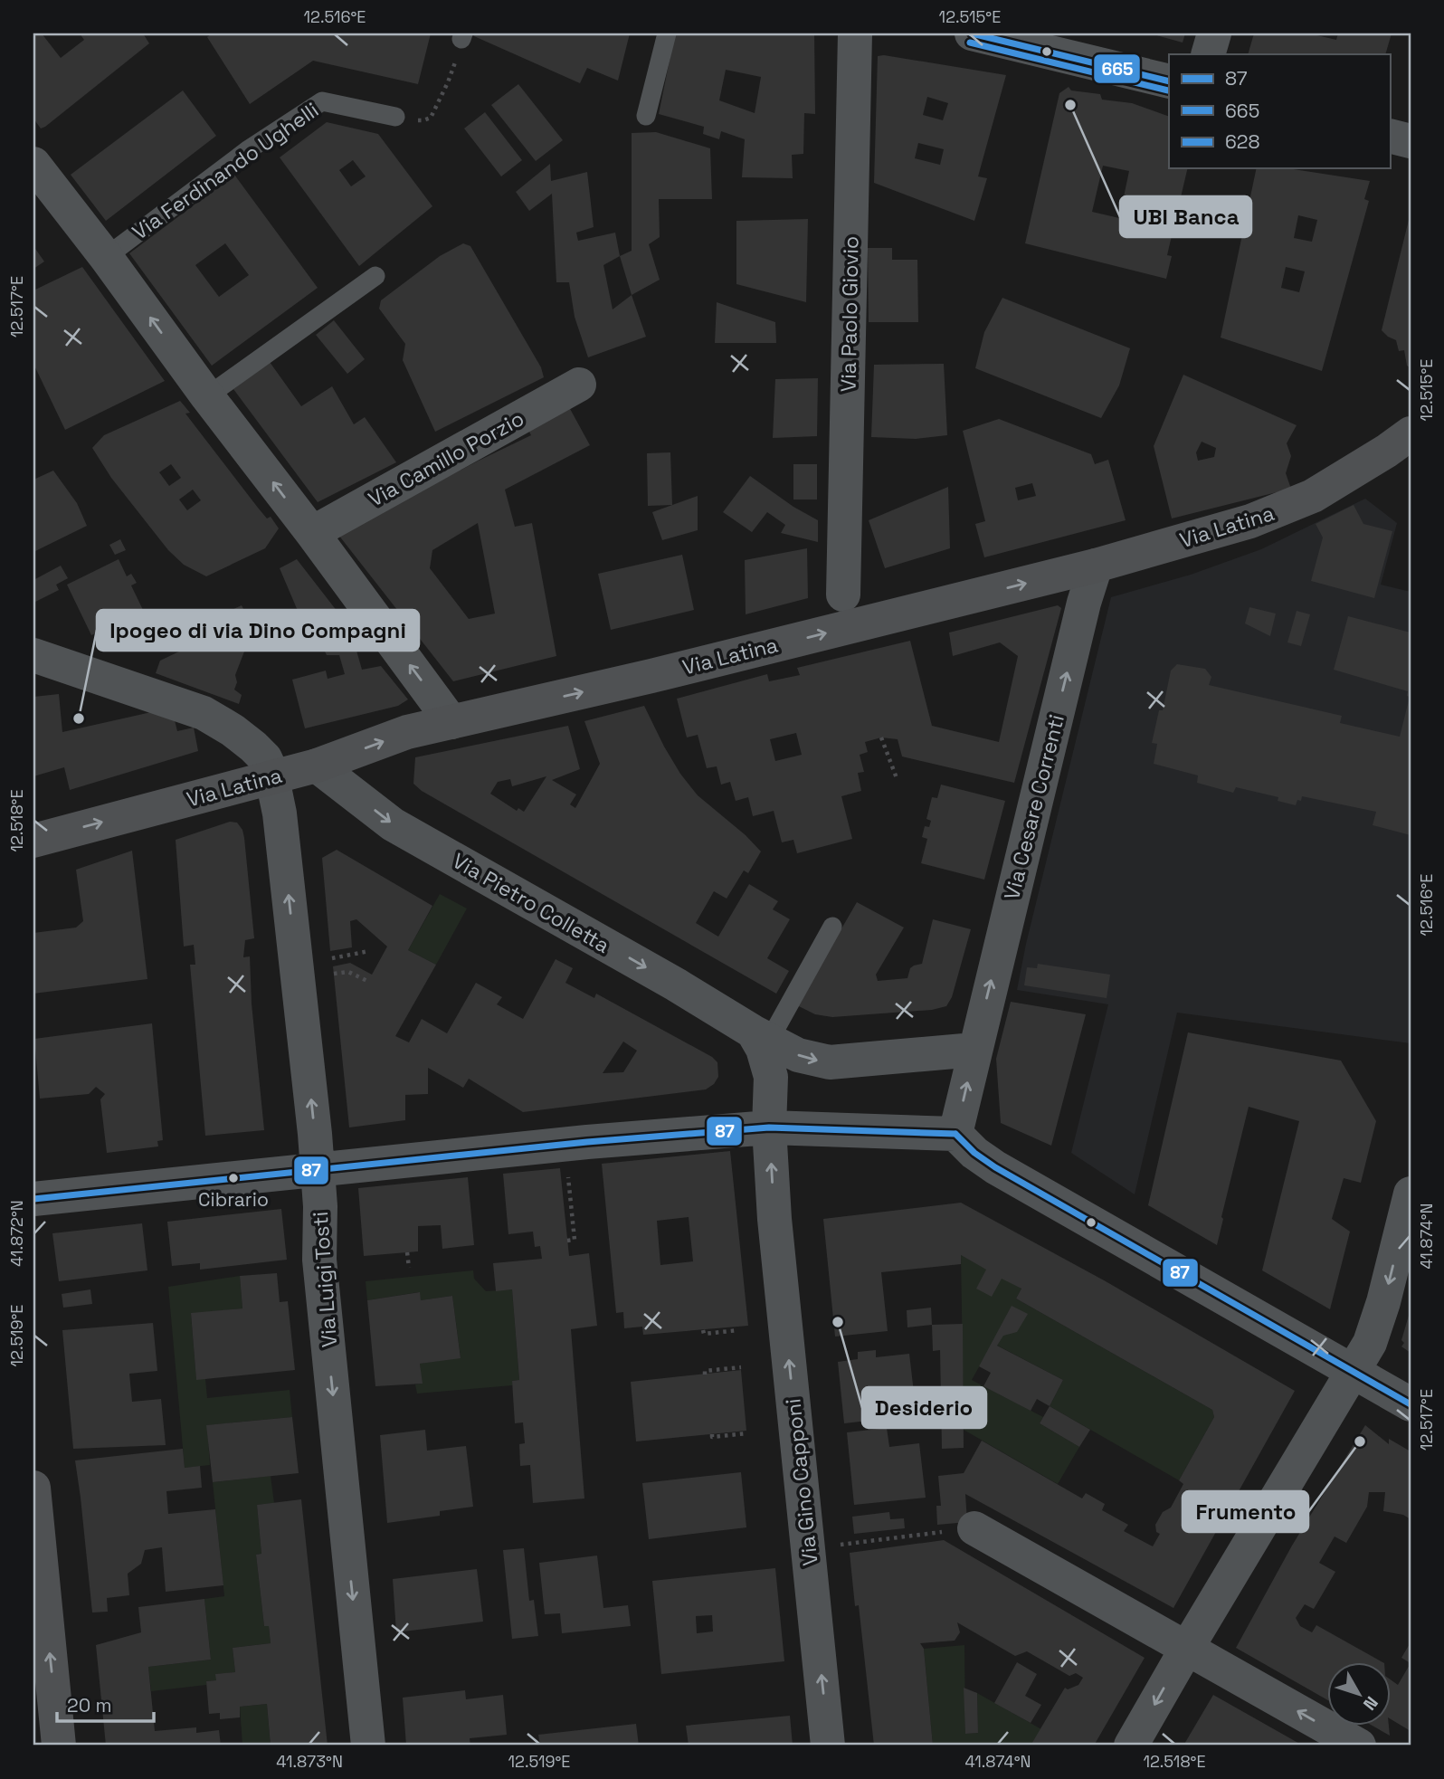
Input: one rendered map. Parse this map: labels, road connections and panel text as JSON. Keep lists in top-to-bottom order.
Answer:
{
  "streets": {
    "street": [
      "Via Paolo Giovio",
      "Via Camillo Porzio",
      "Via Latina",
      "Via Cesare Correnti",
      "Via Pietro Colletta",
      "Via Luigi Tosti",
      "Via Gino Capponi"
    ],
    "lane": ["Via Ferdinando Ughelli"]
  },
  "crossings": [
    ["Via Latina", "Via Cesare Correnti"],
    ["Via Latina", "Via Pietro Colletta"],
    ["Via Latina", "Via Luigi Tosti"],
    ["Via Cesare Correnti", "Via Pietro Colletta"],
    ["Via Pietro Colletta", "Via Gino Capponi"]
  ],
  "one_way": ["Via Latina", "Via Cesare Correnti", "Via Gino Capponi"],
  "places": [
    "UBI Banca",
    "Ipogeo di via Dino Compagni",
    "Cibrario",
    "Desiderio",
    "Frumento"
  ],
  "lines": ["transit line 665", "transit line 628", "transit line 87"],
  "legend": ["87", "665", "628"],
  "scale_bar": "20 m",
  "north": "bottom right",
  "coordinates": [
    "12.516°E",
    "12.515°E",
    "12.517°E",
    "12.518°E",
    "41.872°N",
    "41.874°N",
    "12.519°E",
    "41.873°N"
  ]
}
